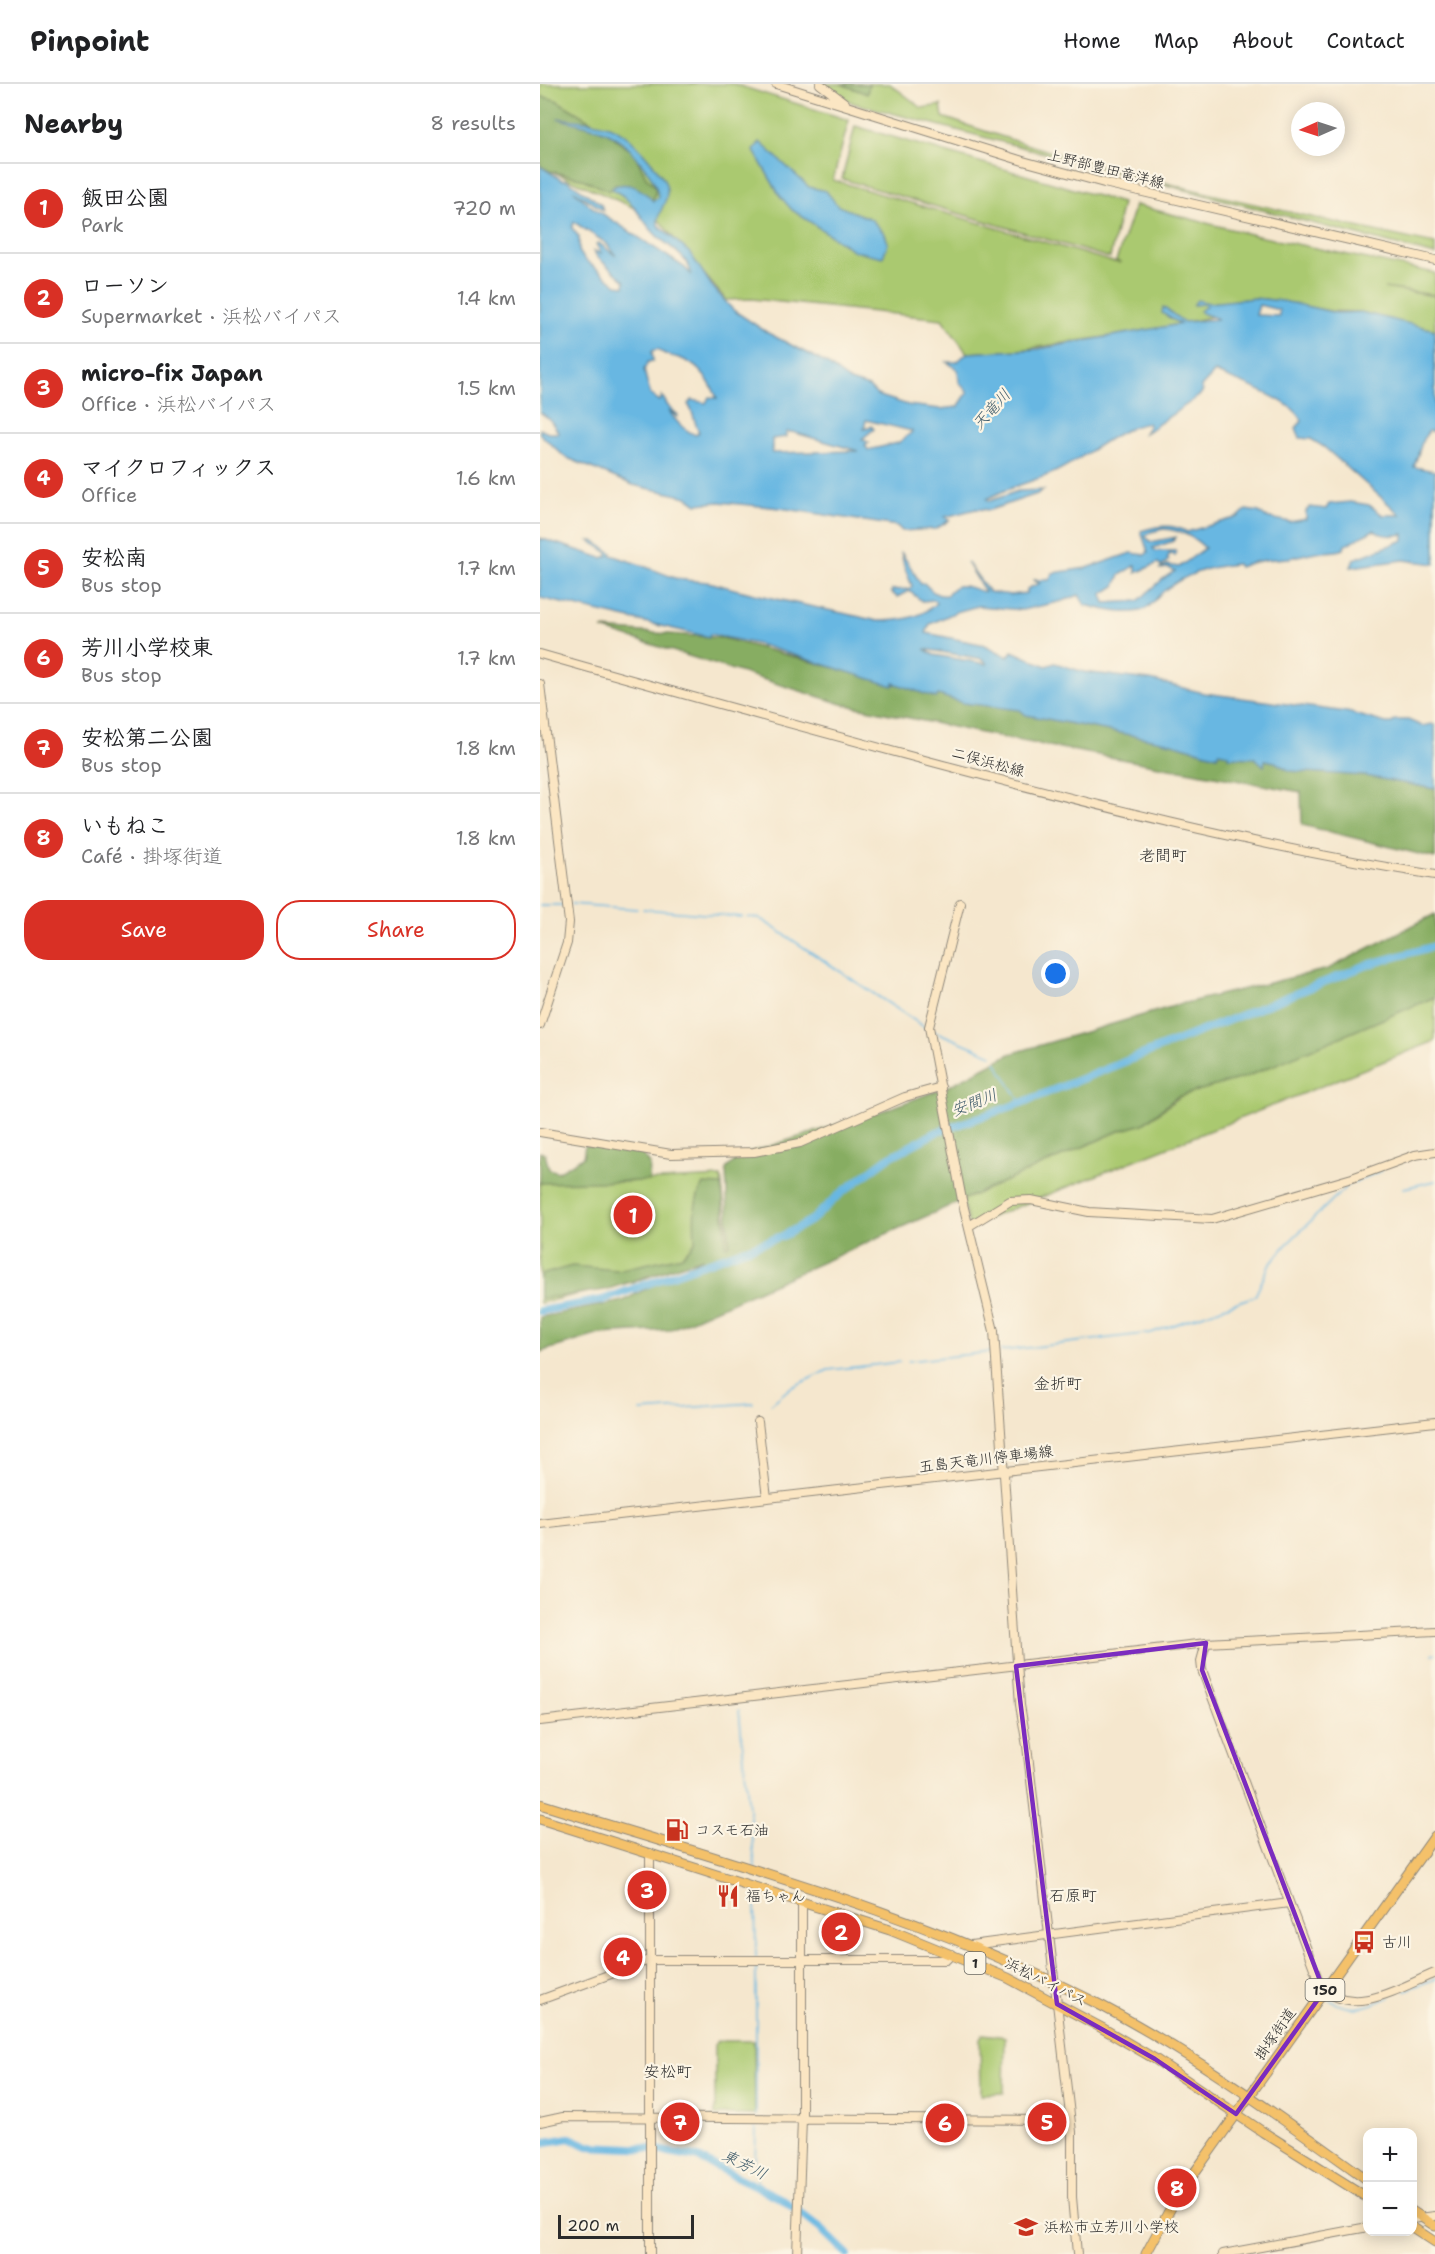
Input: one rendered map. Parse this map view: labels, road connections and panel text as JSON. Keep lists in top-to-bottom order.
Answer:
{
  "streets": {
    "highway": [
      "1",
      "浜松バイパス",
      "150",
      "掛塚街道"
    ],
    "street": ["上野部豊田竜洋線", "二俣浜松線", "五島天竜川停車場線"]
  },
  "crossings": [
    ["浜松バイパス", "掛塚街道"]
  ],
  "districts": [
    "老間町",
    "金折町",
    "石原町",
    "安松町"
  ],
  "water": ["天竜川", "安間川", "東芳川"],
  "places": {
    "fuel station": ["コスモ石油"],
    "restaurant": ["福ちゃん"],
    "bus stop": ["古川"],
    "school or university": ["浜松市立芳川小学校"]
  },
  "scale_bar": "200 m",
  "north": "left",
  "page": {
    "header": "Pinpoint",
    "nav": [
      "Home",
      "Map",
      "About",
      "Contact"
    ],
    "heading": ["Nearby", "8 results"],
    "list": [
      {
        "mark": "1",
        "name": "飯田公園",
        "note": "Park",
        "value": "720 m"
      },
      {
        "mark": "2",
        "name": "ローソン",
        "note": "Supermarket · 浜松バイパス",
        "value": "1.4 km"
      },
      {
        "mark": "3",
        "name": "micro-fix Japan",
        "note": "Office · 浜松バイパス",
        "value": "1.5 km"
      },
      {
        "mark": "4",
        "name": "マイクロフィックス",
        "note": "Office",
        "value": "1.6 km"
      },
      {
        "mark": "5",
        "name": "安松南",
        "note": "Bus stop",
        "value": "1.7 km"
      },
      {
        "mark": "6",
        "name": "芳川小学校東",
        "note": "Bus stop",
        "value": "1.7 km"
      },
      {
        "mark": "7",
        "name": "安松第二公園",
        "note": "Bus stop",
        "value": "1.8 km"
      },
      {
        "mark": "8",
        "name": "いもねこ",
        "note": "Café · 掛塚街道",
        "value": "1.8 km"
      }
    ],
    "buttons": ["Save", "Share"],
    "pins": [
      "1",
      "3",
      "2",
      "4",
      "5",
      "7",
      "6",
      "8"
    ],
    "map_buttons": ["+", "−"],
    "scale": "200 m"
  }
}
